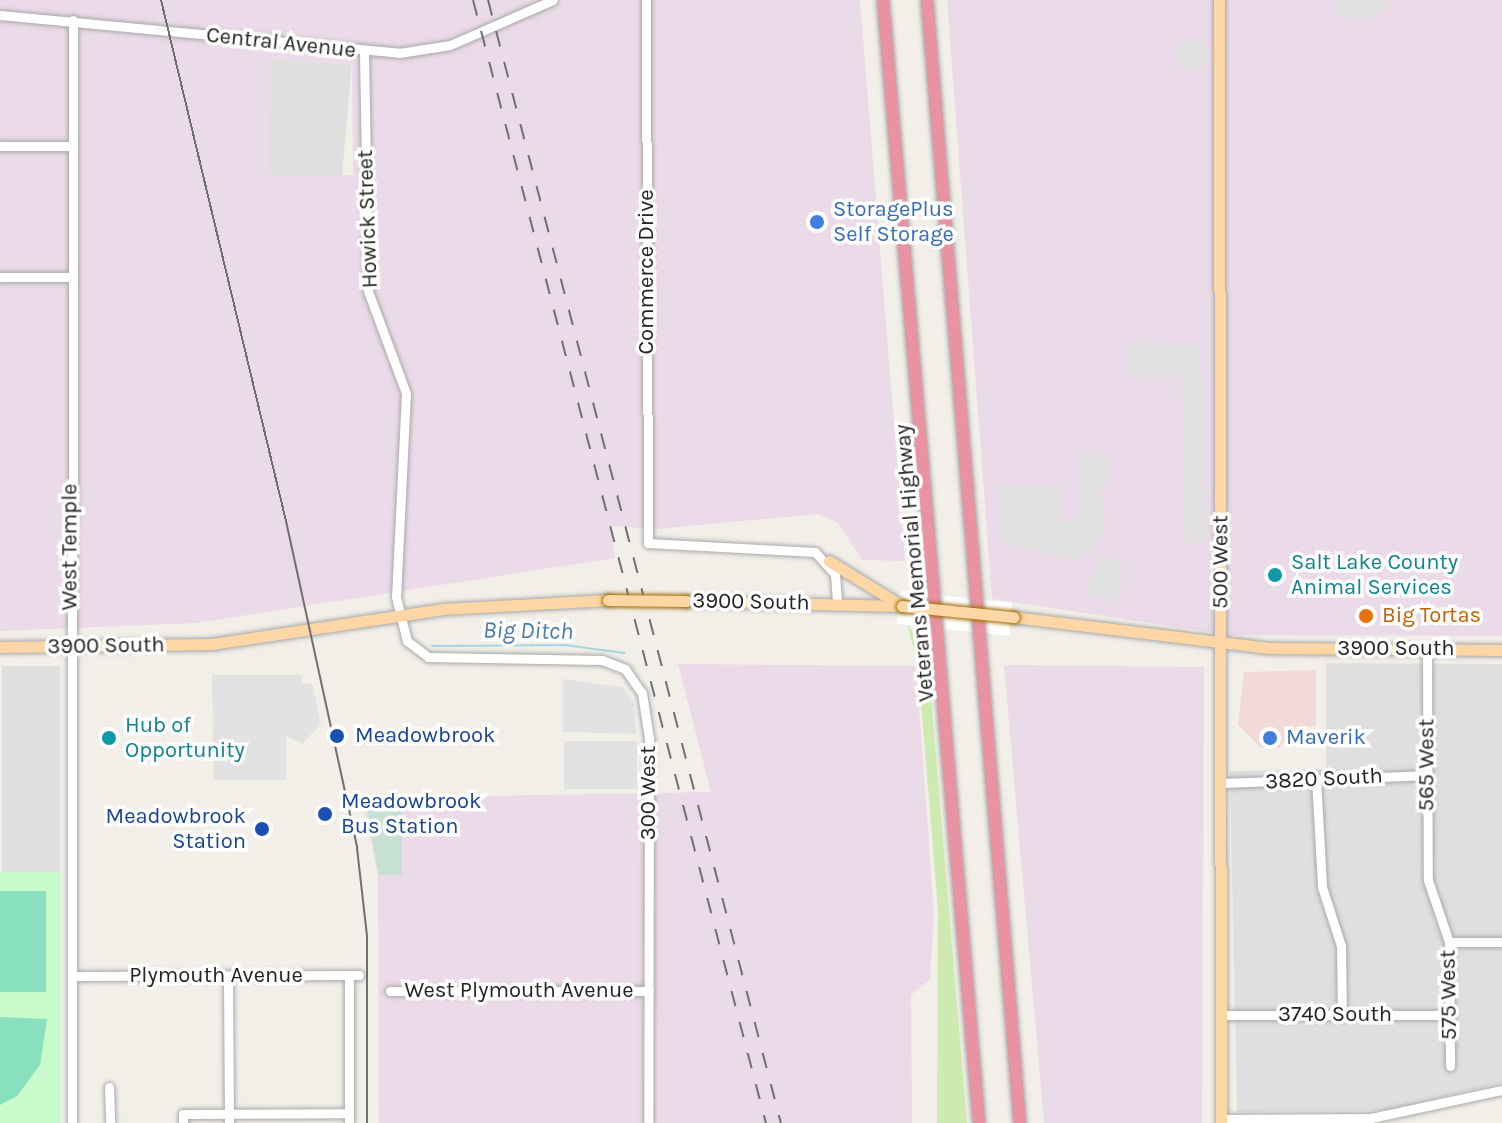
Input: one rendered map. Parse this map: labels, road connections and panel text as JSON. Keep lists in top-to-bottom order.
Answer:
{
  "streets": {
    "highway": ["Veterans Memorial Highway"],
    "main road": ["500 West", "3900 South"],
    "street": [
      "Central Avenue",
      "Howick Street",
      "Commerce Drive",
      "West Temple",
      "565 West",
      "3820 South",
      "300 West",
      "Plymouth Avenue",
      "West Plymouth Avenue",
      "575 West",
      "3740 South"
    ]
  },
  "crossings": [
    ["Central Avenue", "Howick Street"],
    ["Central Avenue", "West Temple"],
    ["Howick Street", "3900 South"],
    ["Howick Street", "300 West"],
    ["West Temple", "3900 South"],
    ["West Temple", "Plymouth Avenue"],
    ["500 West", "3900 South"],
    ["500 West", "3820 South"],
    ["500 West", "3740 South"],
    ["3900 South", "565 West"],
    ["565 West", "3820 South"],
    ["565 West", "575 West"],
    ["300 West", "West Plymouth Avenue"],
    ["575 West", "3740 South"]
  ],
  "water": ["Big Ditch"],
  "places": [
    "StoragePlus Self Storage",
    "Salt Lake County Animal Services",
    "Big Tortas",
    "Meadowbrook",
    "Hub of Opportunity",
    "Maverik",
    "Meadowbrook Bus Station",
    "Meadowbrook Station"
  ]
}
